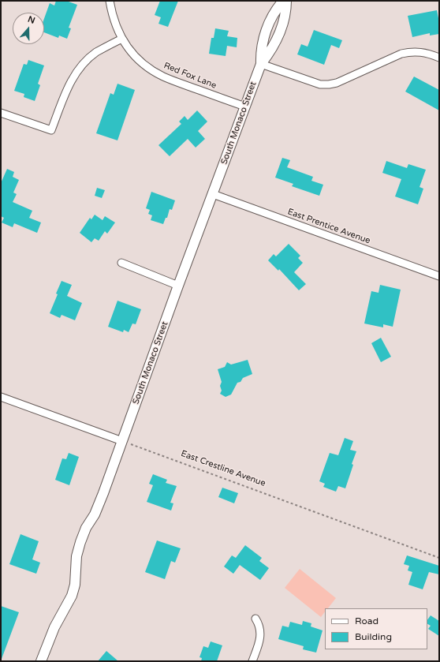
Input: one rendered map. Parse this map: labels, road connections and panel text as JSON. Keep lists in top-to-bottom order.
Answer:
{
  "streets": {
    "street": ["Red Fox Lane", "South Monaco Street", "East Prentice Avenue"],
    "path": ["East Crestline Avenue"]
  },
  "crossings": [
    ["Red Fox Lane", "South Monaco Street"],
    ["South Monaco Street", "East Prentice Avenue"],
    ["South Monaco Street", "East Crestline Avenue"]
  ],
  "legend": ["Road", "Building"],
  "north": "top"
}
